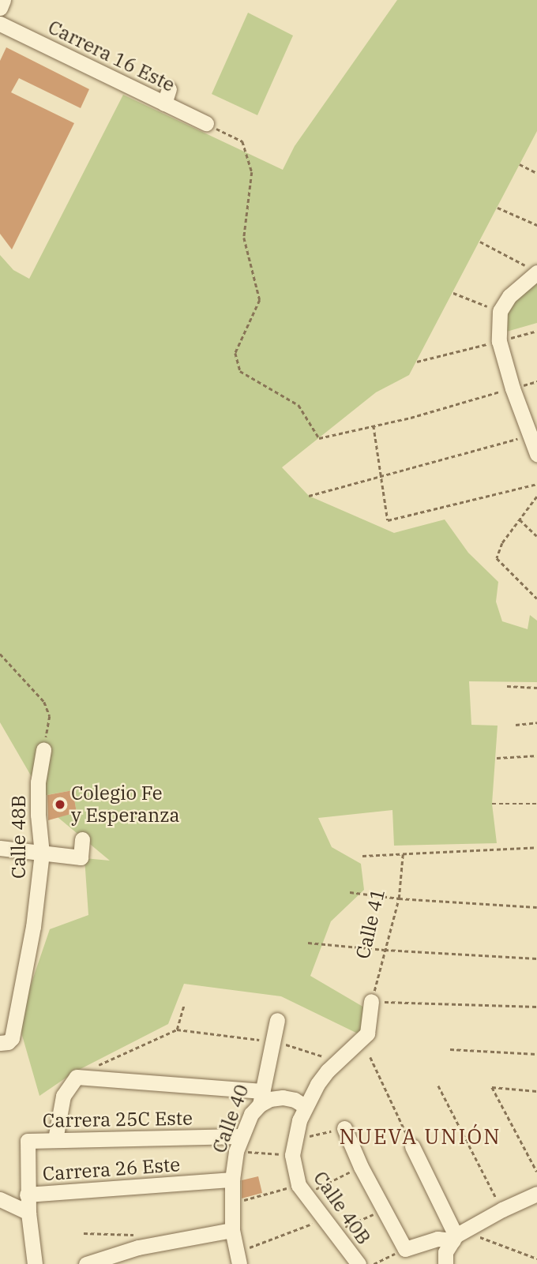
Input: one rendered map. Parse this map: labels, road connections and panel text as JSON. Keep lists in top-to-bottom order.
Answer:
{
  "streets": {
    "street": [
      "Carrera 16 Este",
      "Calle 48B",
      "Calle 40",
      "Carrera 25C Este",
      "Carrera 26 Este",
      "Calle 40B"
    ],
    "path": ["Calle 41"]
  },
  "crossings": [
    ["Calle 41", "Calle 40B"],
    ["Calle 40", "Carrera 25C Este"],
    ["Calle 40", "Carrera 26 Este"],
    ["Carrera 25C Este", "Carrera 26 Este"]
  ],
  "districts": ["NUEVA UNIÓN"],
  "places": ["Colegio Fe y Esperanza"]
}
